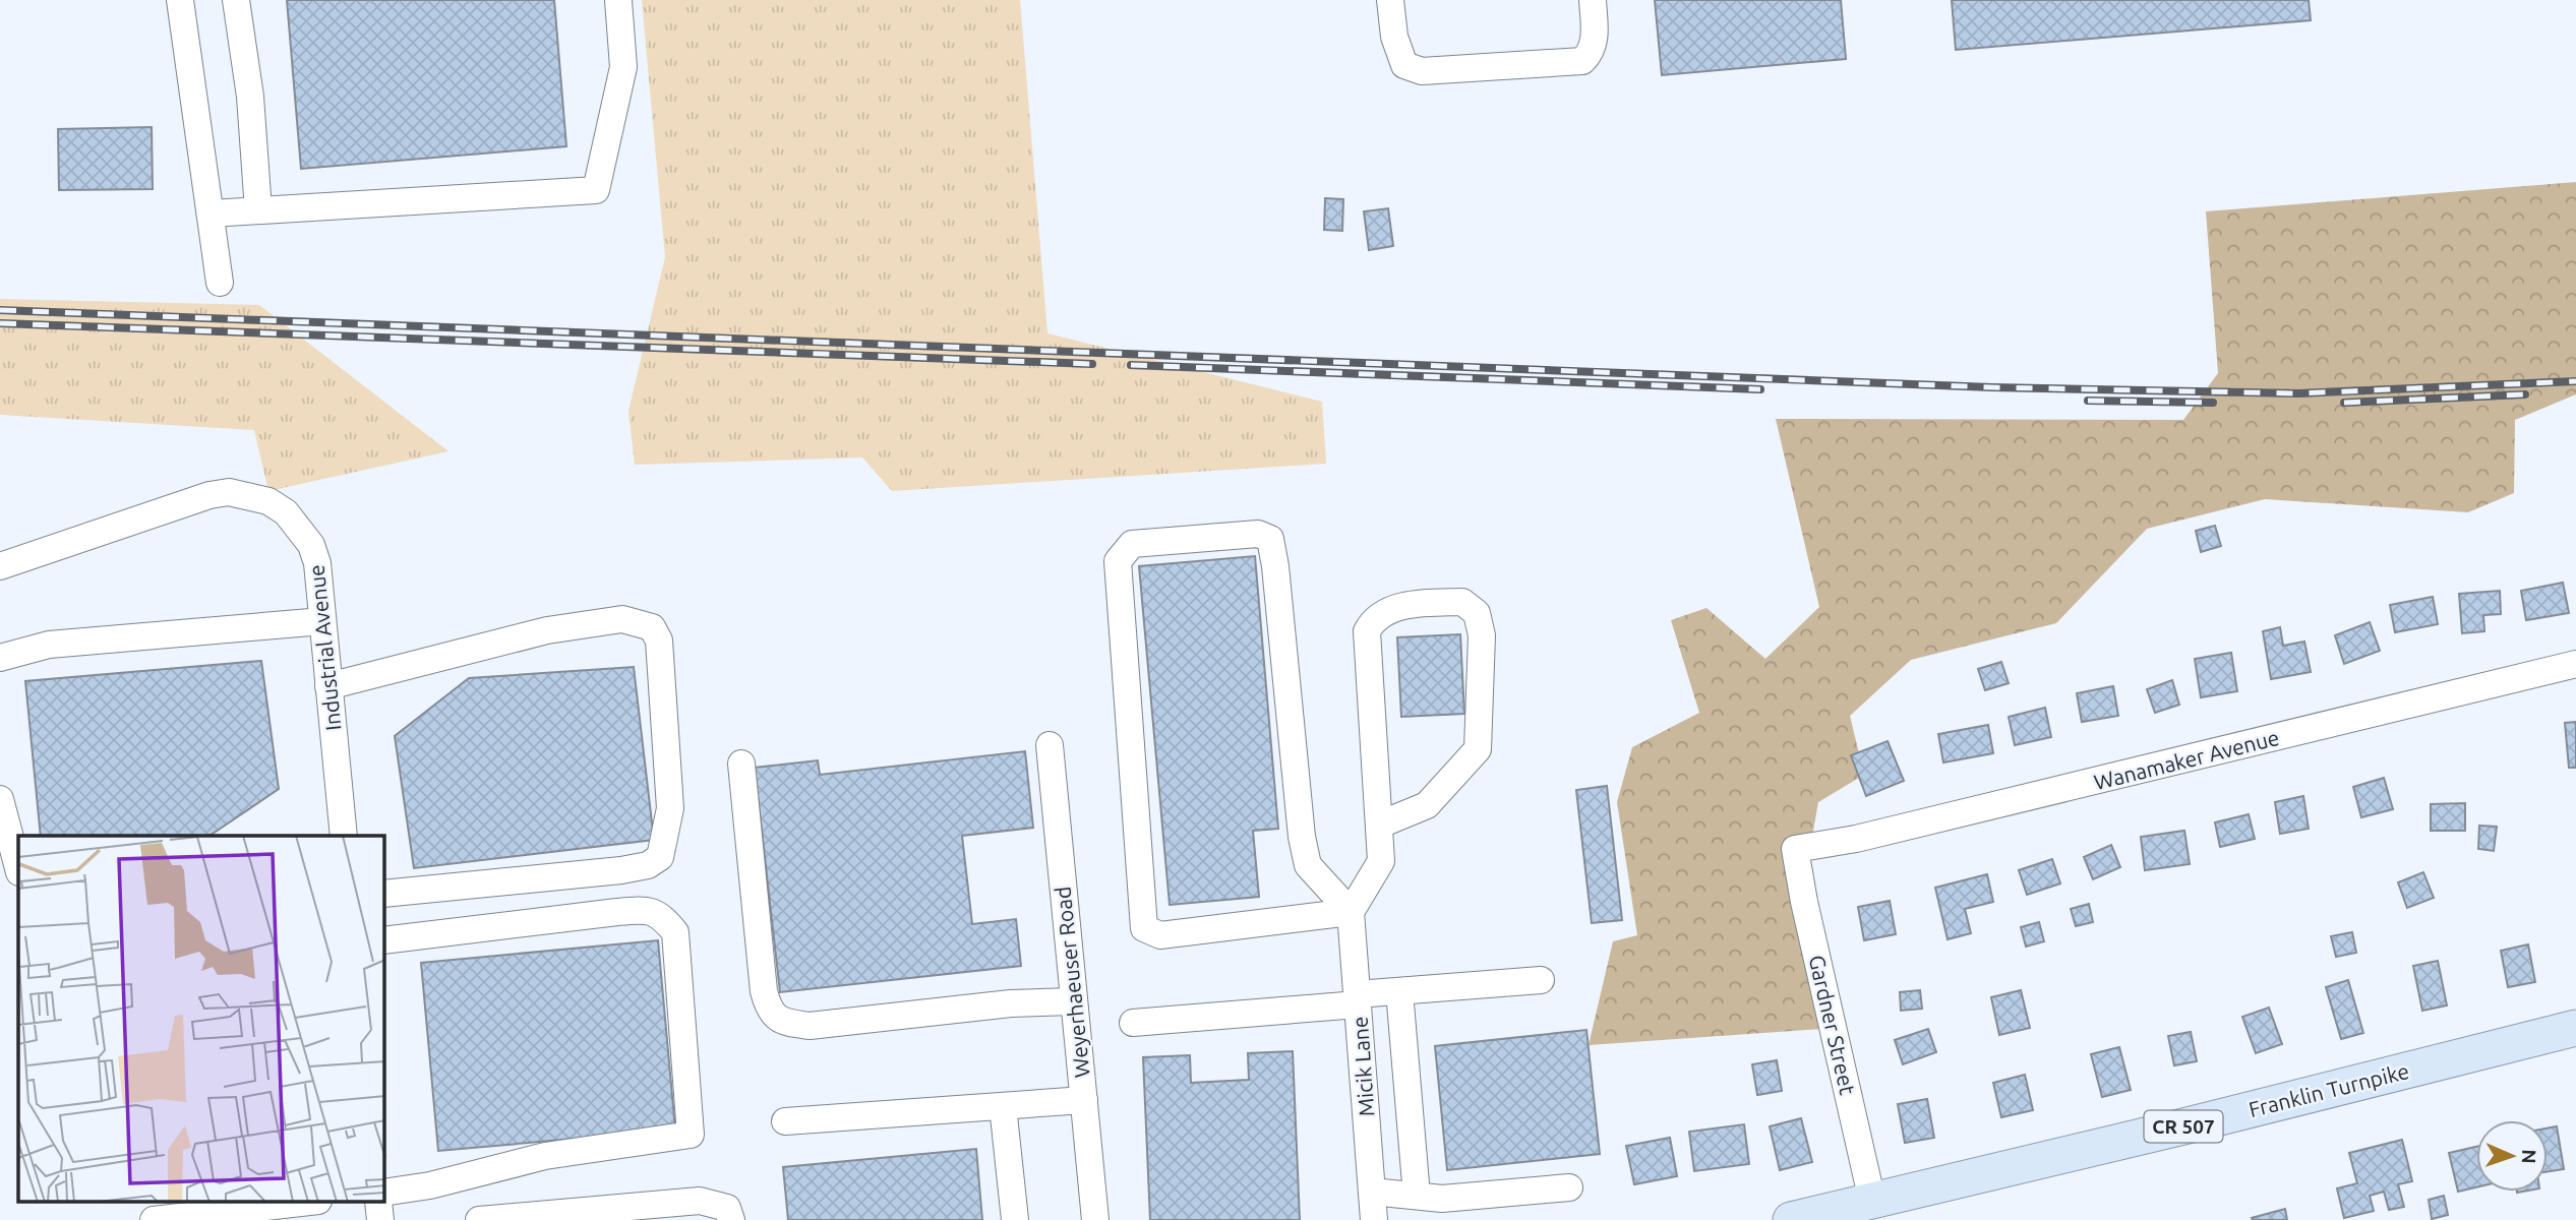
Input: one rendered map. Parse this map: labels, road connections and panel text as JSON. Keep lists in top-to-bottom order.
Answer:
{
  "streets": {
    "main road": ["Franklin Turnpike", "CR 507"],
    "street": [
      "Industrial Avenue",
      "Wanamaker Avenue",
      "Weyerhaeuser Road",
      "Gardner Street",
      "Micik Lane"
    ]
  },
  "crossings": [
    ["Wanamaker Avenue", "Gardner Street"],
    ["Gardner Street", "Franklin Turnpike"]
  ],
  "north": "right"
}
